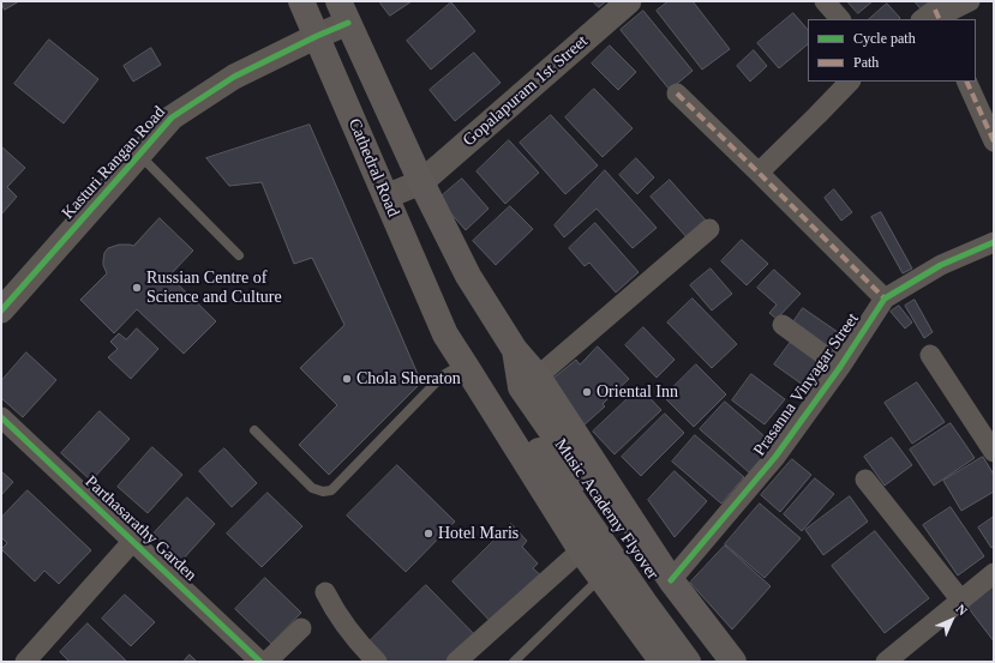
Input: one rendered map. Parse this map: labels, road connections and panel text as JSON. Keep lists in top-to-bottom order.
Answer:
{
  "streets": {
    "main road": ["Cathedral Road", "Music Academy Flyover"],
    "street": [
      "Gopalapuram 1st Street",
      "Kasturi Rangan Road",
      "Prasanna Vinyagar Street",
      "Parthasarathy Garden"
    ]
  },
  "crossings": [
    ["Gopalapuram 1st Street", "Cathedral Road"],
    ["Gopalapuram 1st Street", "Music Academy Flyover"],
    ["Kasturi Rangan Road", "Cathedral Road"],
    ["Cathedral Road", "Music Academy Flyover"]
  ],
  "places": [
    "Russian Centre of Science and Culture",
    "Chola Sheraton",
    "Oriental Inn",
    "Hotel Maris"
  ],
  "legend": ["Cycle path", "Path"],
  "north": "top right"
}
